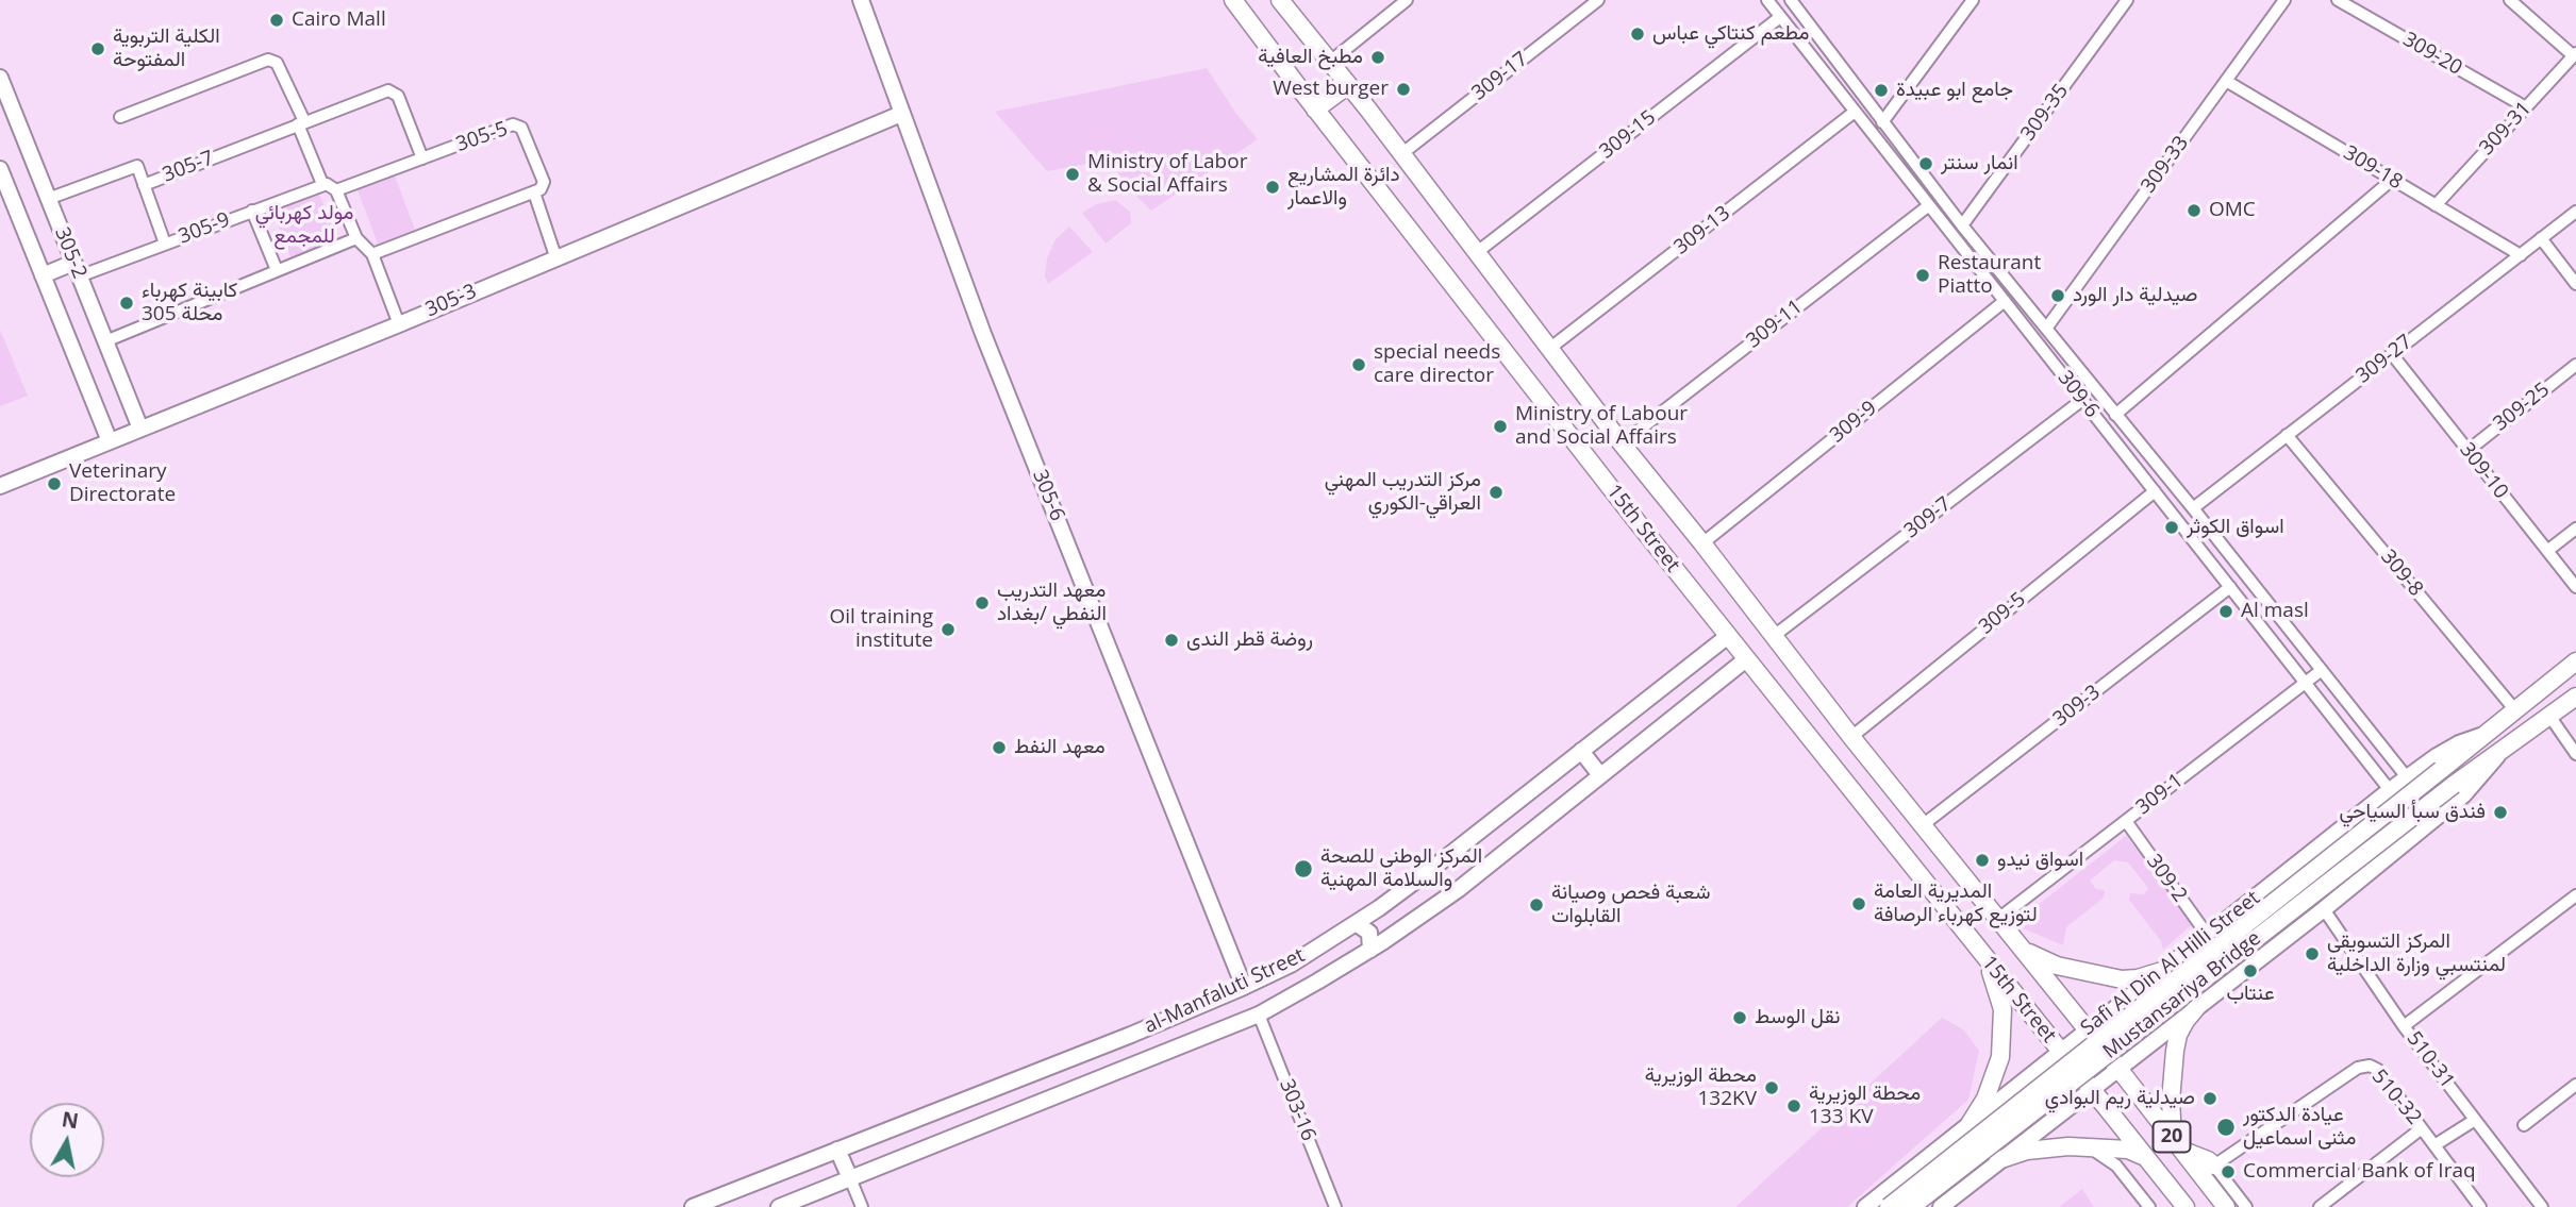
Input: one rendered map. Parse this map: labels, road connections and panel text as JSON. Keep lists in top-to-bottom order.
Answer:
{
  "streets": {
    "main road": [
      "15th Street",
      "Safi Al Din Al Hilli Street",
      "Mustansariya Bridge",
      "20"
    ],
    "street": [
      "309-20",
      "309-17",
      "309-35",
      "309-31",
      "309-15",
      "305-5",
      "309-33",
      "305-7",
      "309-18",
      "305-9",
      "309-13",
      "305-2",
      "305-3",
      "309-11",
      "309-27",
      "309-6",
      "309-25",
      "309-9",
      "309-10",
      "305-6",
      "309-7",
      "309-8",
      "309-5",
      "309-3",
      "309-1",
      "309-2",
      "al-Manfaluti Street",
      "510-31",
      "510-32",
      "303-16"
    ]
  },
  "crossings": [
    ["309-20", "309-31"],
    ["309-17", "15th Street"],
    ["309-35", "309-6"],
    ["309-31", "309-18"],
    ["309-15", "309-6"],
    ["309-15", "15th Street"],
    ["305-5", "305-7"],
    ["305-5", "305-9"],
    ["309-33", "309-18"],
    ["309-33", "309-6"],
    ["305-7", "305-2"],
    ["309-18", "309-27"],
    ["305-9", "305-2"],
    ["309-13", "309-6"],
    ["309-13", "15th Street"],
    ["305-2", "305-3"],
    ["305-3", "305-6"],
    ["309-11", "309-6"],
    ["309-11", "15th Street"],
    ["309-27", "309-6"],
    ["309-27", "309-10"],
    ["309-27", "309-8"],
    ["309-6", "309-9"],
    ["309-6", "309-7"],
    ["309-6", "309-5"],
    ["309-6", "309-3"],
    ["309-6", "309-1"],
    ["309-6", "Safi Al Din Al Hilli Street"],
    ["309-25", "309-10"],
    ["309-9", "15th Street"],
    ["305-6", "al-Manfaluti Street"],
    ["309-7", "15th Street"],
    ["15th Street", "309-5"],
    ["15th Street", "309-3"],
    ["15th Street", "309-1"],
    ["15th Street", "Safi Al Din Al Hilli Street"],
    ["15th Street", "al-Manfaluti Street"],
    ["309-8", "Safi Al Din Al Hilli Street"],
    ["309-1", "309-2"],
    ["309-2", "Safi Al Din Al Hilli Street"],
    ["Safi Al Din Al Hilli Street", "Mustansariya Bridge"],
    ["al-Manfaluti Street", "303-16"]
  ],
  "parks": ["مولد كهربائي للمجمع"],
  "places": [
    "Cairo Mall",
    "مطعم كنتاكي عباس",
    "الكلية التربوية المفتوحة",
    "مطبخ العافية",
    "West burger",
    "جامع ابو عبيدة",
    "انمار سنتر",
    "Ministry of Labor & Social Affairs",
    "دائرة المشاريع والاعمار",
    "OMC",
    "Restaurant Piatto",
    "صيدلية دار الورد",
    "كابينة كهرباء محلة 305",
    "special needs care director",
    "Ministry of Labour and Social Affairs",
    "Veterinary Directorate",
    "مركز التدريب المهني العراقي-الكوري",
    "اسواق الكوثر",
    "معهد التدريب النفطي /بغداد",
    "Al masl",
    "Oil training institute",
    "روضة قطر الندى",
    "معهد النفط",
    "فندق سبأ السياحي",
    "اسواق نيدو",
    "المركز الوطني للصحة والسلامة المهنية",
    "المديرية العامة لتوزيع كهرباء الرصافة",
    "شعبة فحص وصيانة القابلوات",
    "المركز التسويقي لمنتسبي وزارة الداخلية",
    "عنتاب",
    "نقل الوسط",
    "محطة الوزيرية 132KV",
    "صيدلية ريم البوادي",
    "محطة الوزيرية 133 KV",
    "عيادة الدكتور مثنى اسماعيل",
    "Commercial Bank of Iraq"
  ],
  "north": "top"
}
